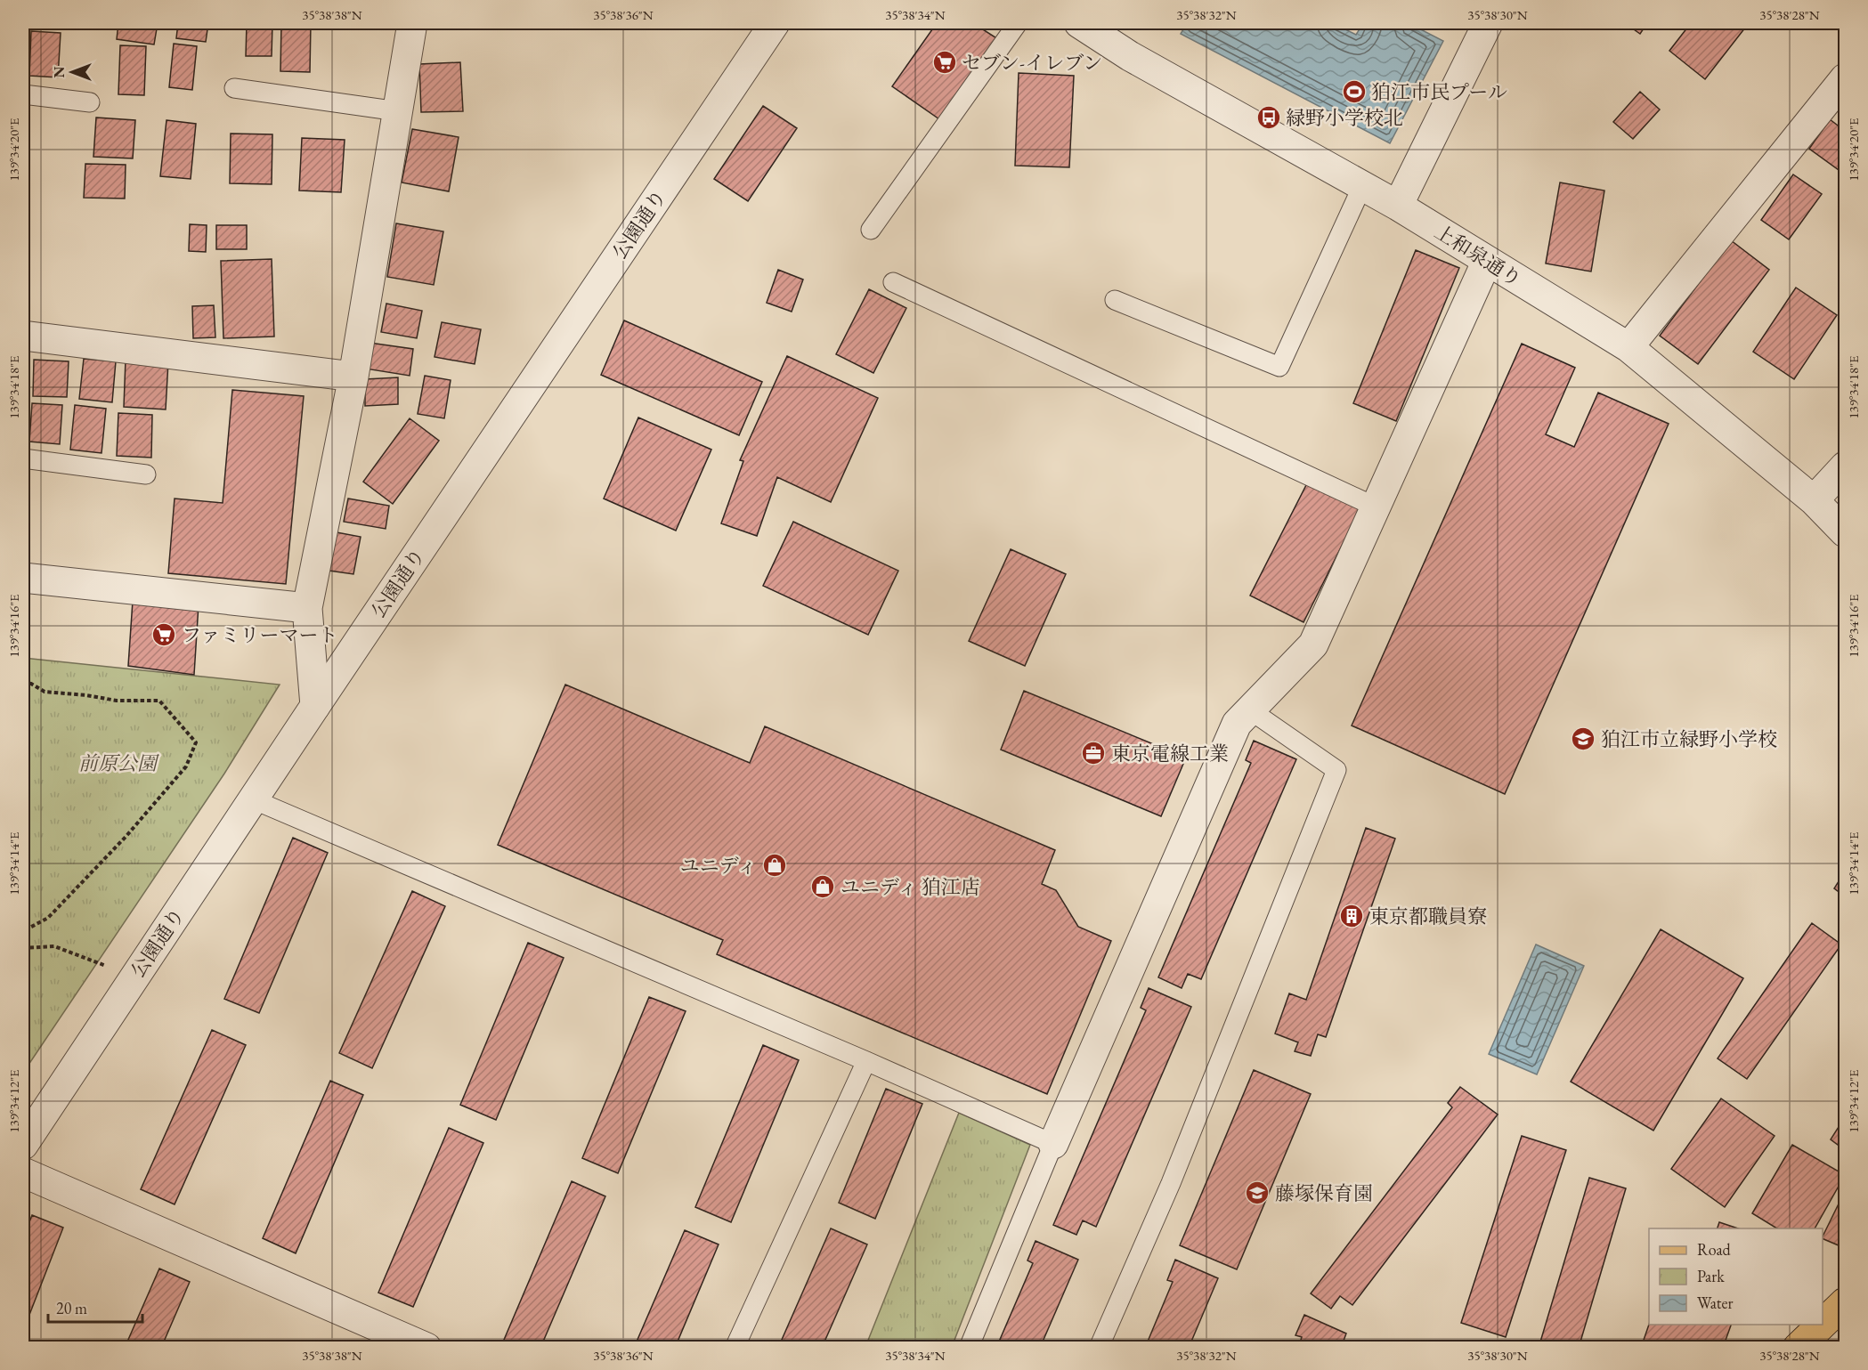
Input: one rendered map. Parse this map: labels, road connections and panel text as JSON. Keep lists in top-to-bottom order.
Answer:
{
  "streets": {
    "street": ["公園通り", "上和泉通り"]
  },
  "parks": ["前原公園"],
  "places": {
    "supermarket": ["セブン-イレブン", "ファミリーマート"],
    "sports": ["狛江市民プール"],
    "bus stop": ["緑野小学校北"],
    "school or university": ["狛江市立緑野小学校", "藤塚保育園"],
    "office": ["東京電線工業"],
    "shop": ["ユニディ", "ユニディ 狛江店"],
    "building": ["東京都職員寮"]
  },
  "legend": ["Road", "Park", "Water"],
  "scale_bar": "20 m",
  "north": "left",
  "coordinates": [
    "35°38'38\"N",
    "35°38'36\"N",
    "35°38'34\"N",
    "35°38'32\"N",
    "35°38'30\"N",
    "35°38'28\"N",
    "139°34'20\"E",
    "139°34'18\"E",
    "139°34'16\"E",
    "139°34'14\"E",
    "139°34'12\"E"
  ]
}
